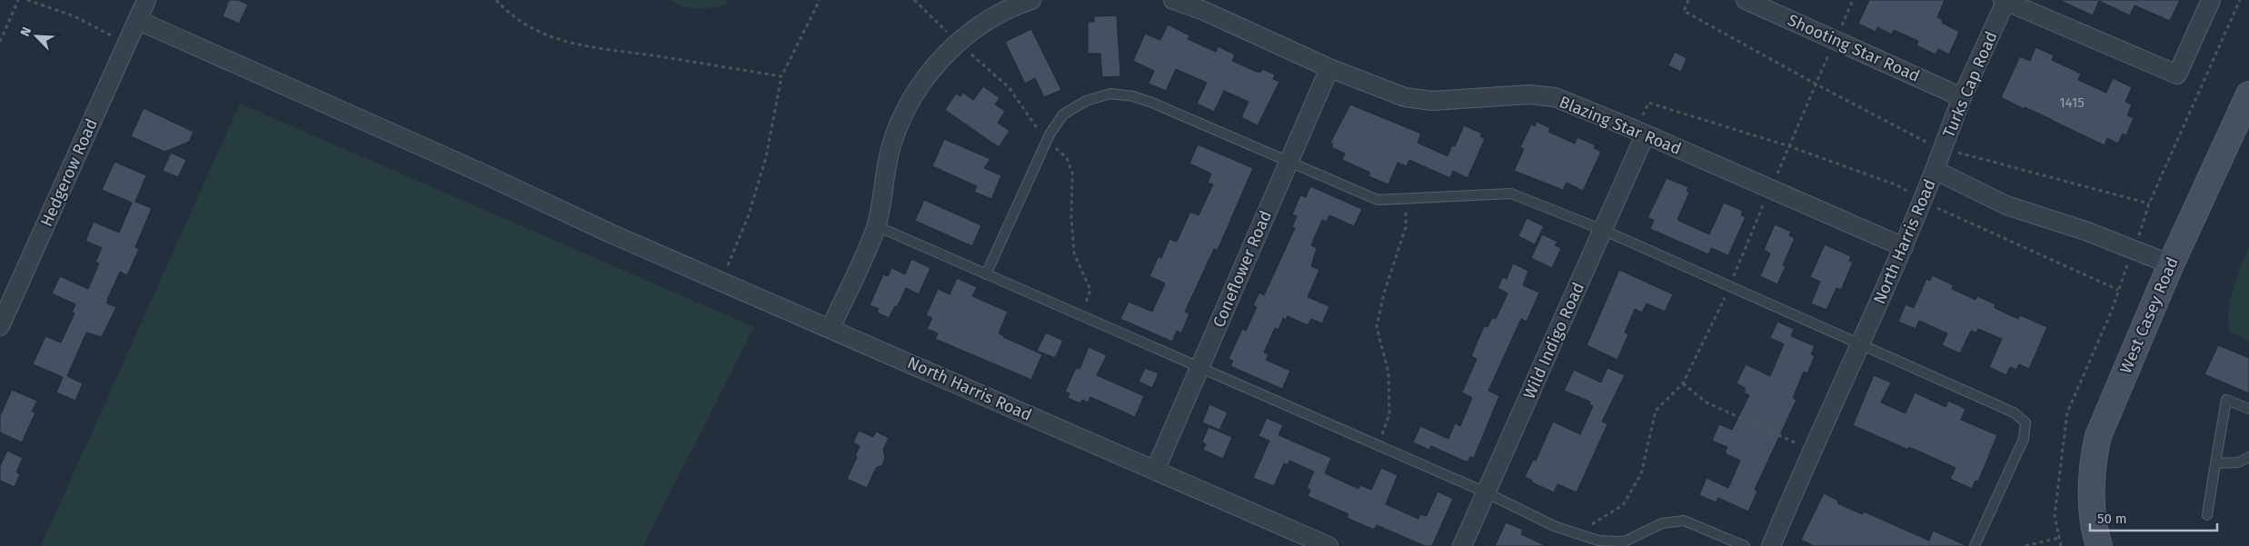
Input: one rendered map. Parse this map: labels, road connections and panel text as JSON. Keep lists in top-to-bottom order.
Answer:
{
  "streets": {
    "main road": ["West Casey Road"],
    "street": [
      "Shooting Star Road",
      "Turks Cap Road",
      "Blazing Star Road",
      "Hedgerow Road",
      "North Harris Road",
      "Coneflower Road",
      "Wild Indigo Road"
    ]
  },
  "crossings": [
    ["Shooting Star Road", "Turks Cap Road"],
    ["Turks Cap Road", "North Harris Road"],
    ["Blazing Star Road", "North Harris Road"],
    ["Blazing Star Road", "Coneflower Road"],
    ["Blazing Star Road", "Wild Indigo Road"],
    ["Hedgerow Road", "North Harris Road"],
    ["North Harris Road", "Coneflower Road"],
    ["North Harris Road", "West Casey Road"]
  ],
  "house_numbers": ["1415"],
  "scale_bar": "50 m",
  "north": "top left"
}
